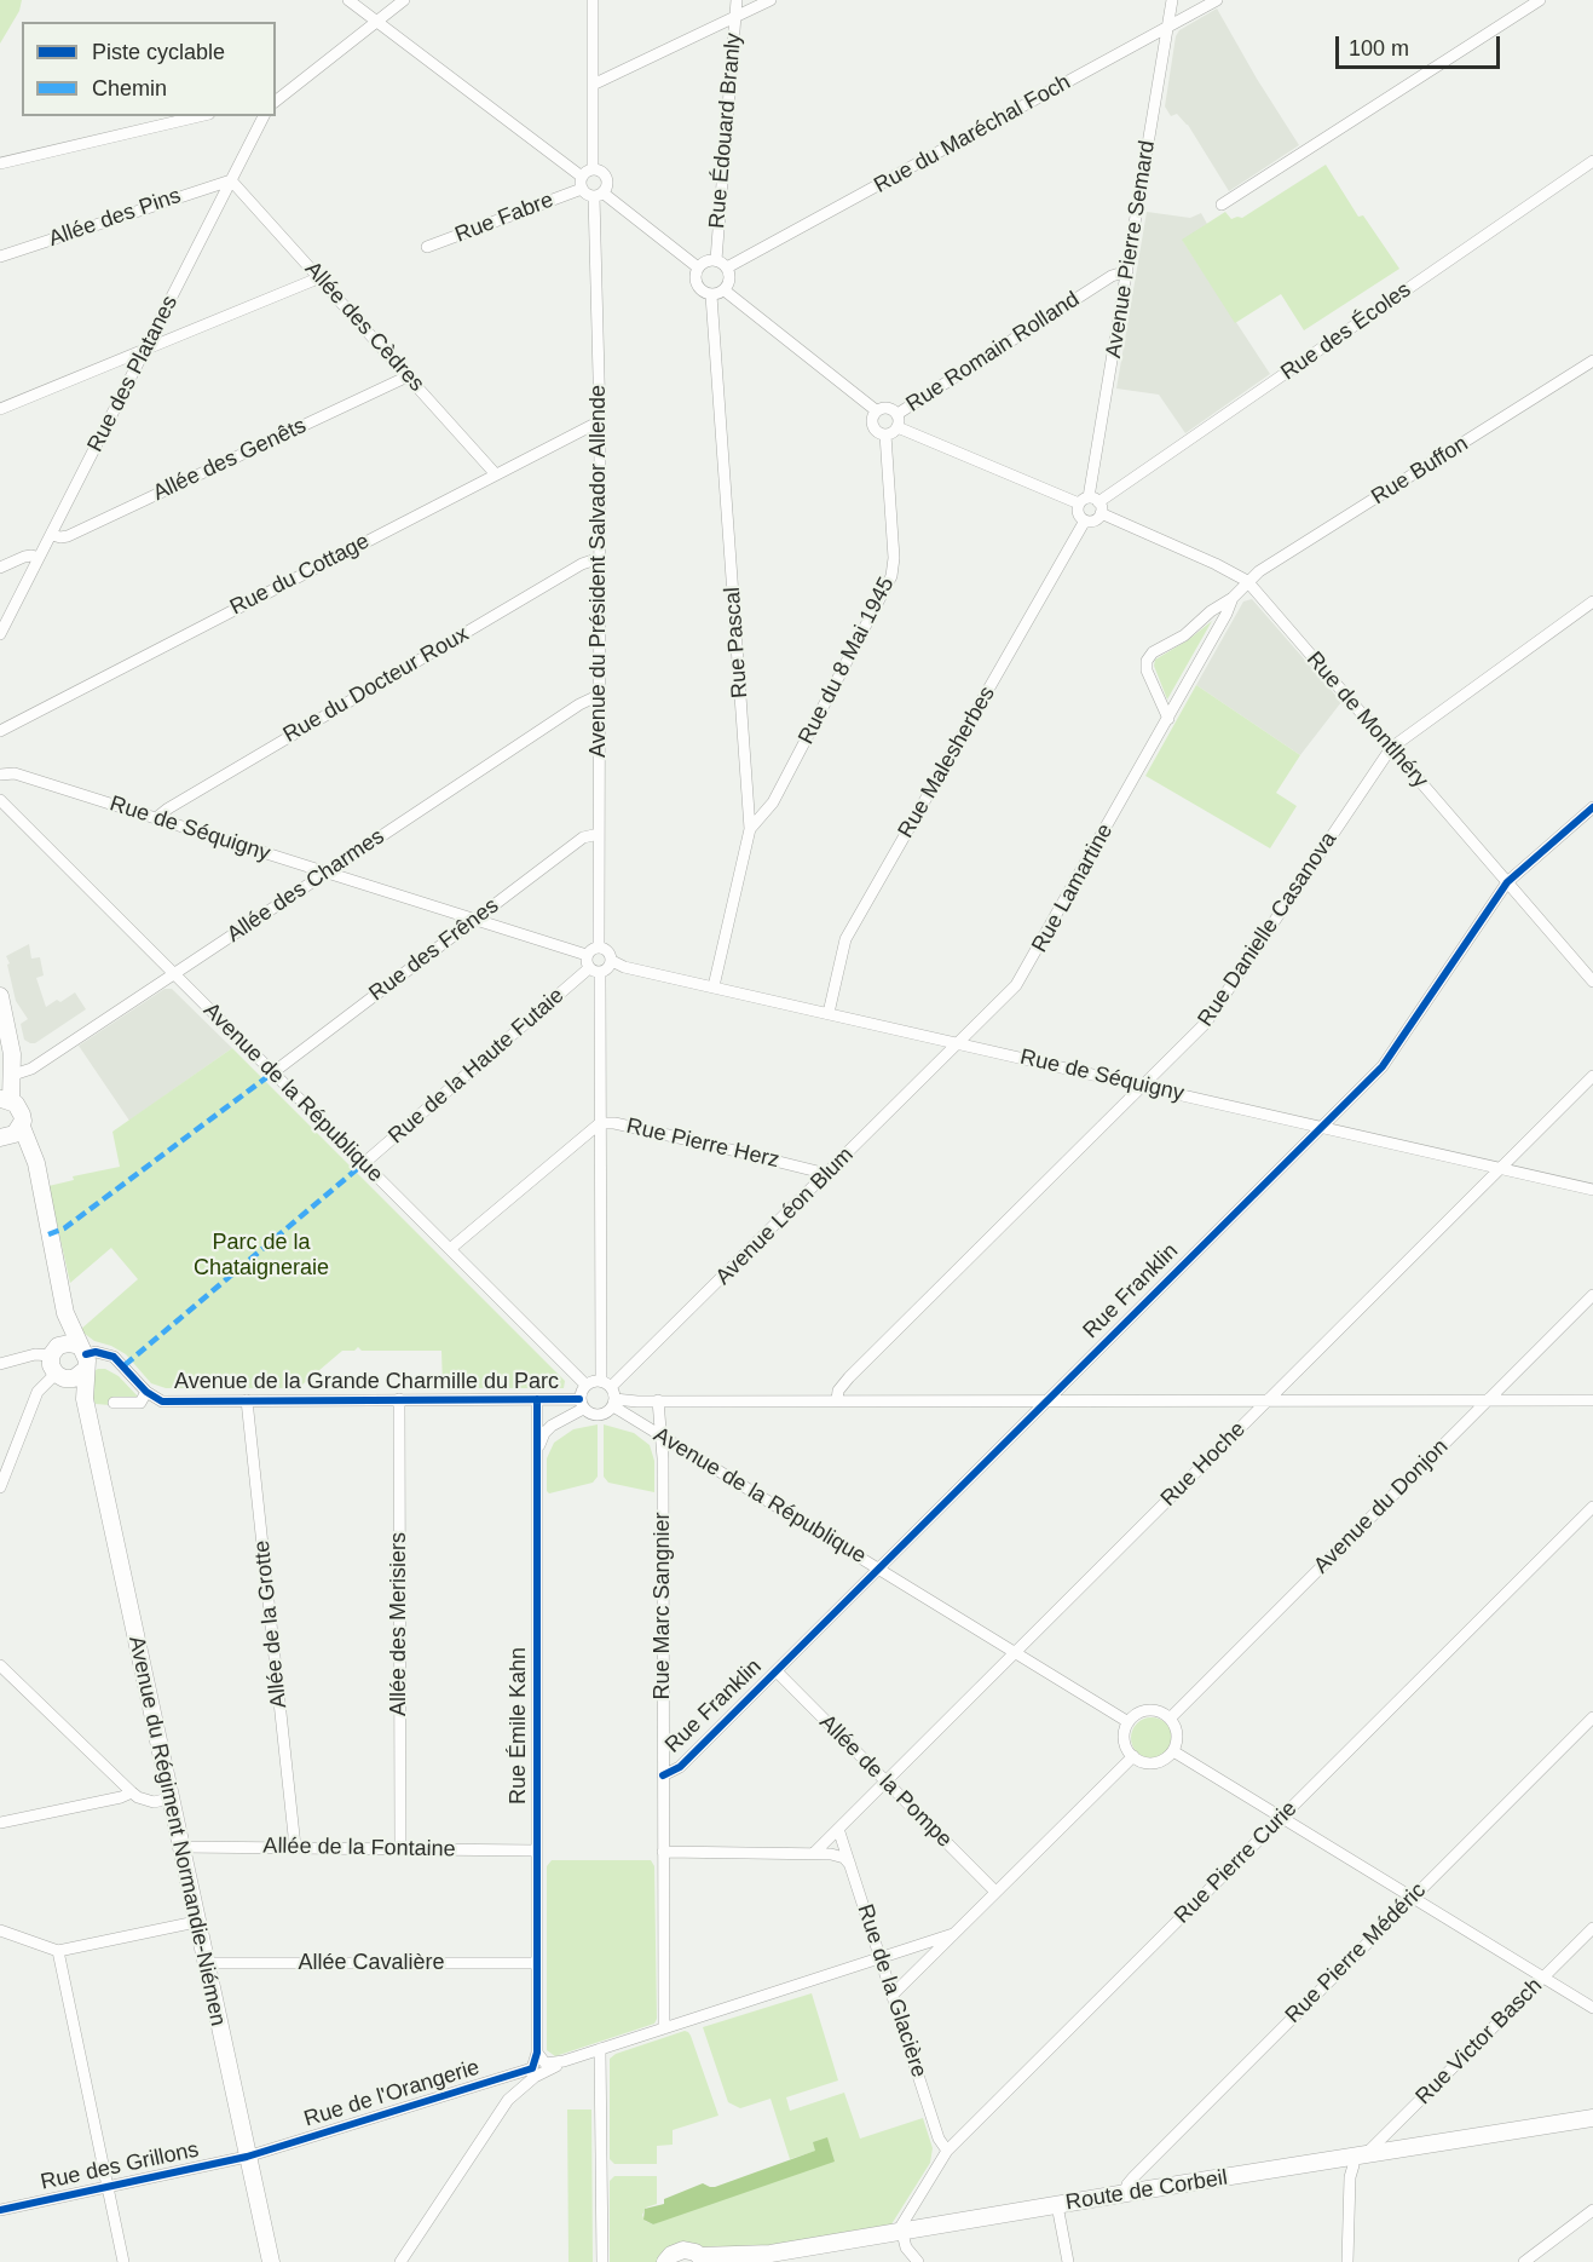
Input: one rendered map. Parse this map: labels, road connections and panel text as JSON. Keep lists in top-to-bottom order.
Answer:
{
  "streets": {
    "main road": ["Avenue du Régiment Normandie-Niémen", "Route de Corbeil"],
    "street": [
      "Rue Édouard Branly",
      "Rue du Maréchal Foch",
      "Allée des Pins",
      "Rue Fabre",
      "Avenue Pierre Semard",
      "Allée des Cèdres",
      "Rue des Écoles",
      "Rue Romain Rolland",
      "Rue des Platanes",
      "Allée des Genêts",
      "Rue Buffon",
      "Avenue du Président Salvador Allende",
      "Rue du Cottage",
      "Rue Pascal",
      "Rue du 8 Mai 1945",
      "Rue du Docteur Roux",
      "Rue de Montlhéry",
      "Rue Malesherbes",
      "Rue de Séquigny",
      "Allée des Charmes",
      "Rue Lamartine",
      "Rue Danielle Casanova",
      "Rue des Frênes",
      "Rue de la Haute Futaie",
      "Avenue de la République",
      "Rue Pierre Herz",
      "Avenue Léon Blum",
      "Rue Franklin",
      "Avenue de la Grande Charmille du Parc",
      "Rue Hoche",
      "Avenue du Donjon",
      "Rue Marc Sangnier",
      "Allée de la Grotte",
      "Allée des Merisiers",
      "Rue Émile Kahn",
      "Allée de la Pompe",
      "Allée de la Fontaine",
      "Rue Pierre Curie",
      "Rue Pierre Médéric",
      "Allée Cavalière",
      "Rue de la Glacière",
      "Rue Victor Basch",
      "Rue de l'Orangerie",
      "Rue des Grillons"
    ]
  },
  "crossings": [
    ["Rue Édouard Branly", "Rue du Maréchal Foch"],
    ["Rue Édouard Branly", "Rue Pascal"],
    ["Rue du Maréchal Foch", "Avenue Pierre Semard"],
    ["Rue du Maréchal Foch", "Rue Pascal"],
    ["Allée des Pins", "Allée des Cèdres"],
    ["Allée des Pins", "Rue des Platanes"],
    ["Rue Fabre", "Avenue du Président Salvador Allende"],
    ["Avenue Pierre Semard", "Rue des Écoles"],
    ["Avenue Pierre Semard", "Rue Romain Rolland"],
    ["Avenue Pierre Semard", "Rue de Montlhéry"],
    ["Allée des Cèdres", "Rue des Platanes"],
    ["Allée des Cèdres", "Allée des Genêts"],
    ["Allée des Cèdres", "Rue du Cottage"],
    ["Rue des Écoles", "Rue de Montlhéry"],
    ["Rue des Écoles", "Rue Malesherbes"],
    ["Rue Romain Rolland", "Rue du 8 Mai 1945"],
    ["Rue Romain Rolland", "Rue de Montlhéry"],
    ["Rue des Platanes", "Allée des Genêts"],
    ["Rue Buffon", "Rue de Montlhéry"],
    ["Rue Buffon", "Rue Lamartine"],
    ["Avenue du Président Salvador Allende", "Rue du Cottage"],
    ["Avenue du Président Salvador Allende", "Rue du Docteur Roux"],
    ["Avenue du Président Salvador Allende", "Rue de Séquigny"],
    ["Avenue du Président Salvador Allende", "Allée des Charmes"],
    ["Avenue du Président Salvador Allende", "Rue des Frênes"],
    ["Avenue du Président Salvador Allende", "Rue de la Haute Futaie"],
    ["Rue Pascal", "Rue du 8 Mai 1945"],
    ["Rue Pascal", "Rue de Séquigny"],
    ["Rue du 8 Mai 1945", "Rue de Montlhéry"],
    ["Rue du Docteur Roux", "Rue de Séquigny"],
    ["Rue de Montlhéry", "Rue Lamartine"],
    ["Rue de Montlhéry", "Rue Danielle Casanova"],
    ["Rue de Montlhéry", "Rue Franklin"],
    ["Rue Malesherbes", "Rue de Séquigny"],
    ["Rue de Séquigny", "Allée des Charmes"],
    ["Rue de Séquigny", "Rue Lamartine"],
    ["Rue de Séquigny", "Rue Danielle Casanova"],
    ["Rue de Séquigny", "Rue des Frênes"],
    ["Rue de Séquigny", "Rue de la Haute Futaie"],
    ["Rue de Séquigny", "Avenue Léon Blum"],
    ["Rue de Séquigny", "Rue Franklin"],
    ["Rue de Séquigny", "Rue Hoche"],
    ["Allée des Charmes", "Avenue de la République"],
    ["Rue Lamartine", "Avenue Léon Blum"],
    ["Rue des Frênes", "Avenue de la République"],
    ["Rue de la Haute Futaie", "Avenue de la République"],
    ["Avenue de la République", "Rue Pierre Herz"],
    ["Avenue de la République", "Avenue Léon Blum"],
    ["Avenue de la République", "Rue Franklin"],
    ["Avenue de la République", "Avenue de la Grande Charmille du Parc"],
    ["Avenue de la République", "Rue Hoche"],
    ["Avenue de la République", "Avenue du Donjon"],
    ["Avenue de la République", "Rue Marc Sangnier"],
    ["Rue Pierre Herz", "Avenue Léon Blum"],
    ["Avenue Léon Blum", "Avenue de la Grande Charmille du Parc"],
    ["Rue Franklin", "Rue Marc Sangnier"],
    ["Rue Franklin", "Allée de la Pompe"],
    ["Avenue de la Grande Charmille du Parc", "Allée de la Grotte"],
    ["Avenue de la Grande Charmille du Parc", "Allée des Merisiers"],
    ["Avenue de la Grande Charmille du Parc", "Rue Émile Kahn"],
    ["Avenue de la Grande Charmille du Parc", "Avenue du Régiment Normandie-Niémen"],
    ["Rue Hoche", "Allée de la Pompe"],
    ["Rue Hoche", "Rue de la Glacière"],
    ["Allée de la Grotte", "Allée de la Fontaine"],
    ["Allée des Merisiers", "Allée de la Fontaine"],
    ["Rue Émile Kahn", "Allée de la Fontaine"],
    ["Rue Émile Kahn", "Allée Cavalière"],
    ["Rue Émile Kahn", "Rue de l'Orangerie"],
    ["Avenue du Régiment Normandie-Niémen", "Allée de la Fontaine"],
    ["Avenue du Régiment Normandie-Niémen", "Allée Cavalière"],
    ["Avenue du Régiment Normandie-Niémen", "Rue de l'Orangerie"],
    ["Avenue du Régiment Normandie-Niémen", "Rue des Grillons"],
    ["Rue Pierre Curie", "Rue de la Glacière"],
    ["Rue Pierre Curie", "Route de Corbeil"],
    ["Rue Pierre Médéric", "Route de Corbeil"],
    ["Rue Victor Basch", "Route de Corbeil"],
    ["Rue de l'Orangerie", "Rue des Grillons"]
  ],
  "parks": ["Parc de la Chataigneraie"],
  "legend": ["Piste cyclable", "Chemin"],
  "scale_bar": "100 m"
}
